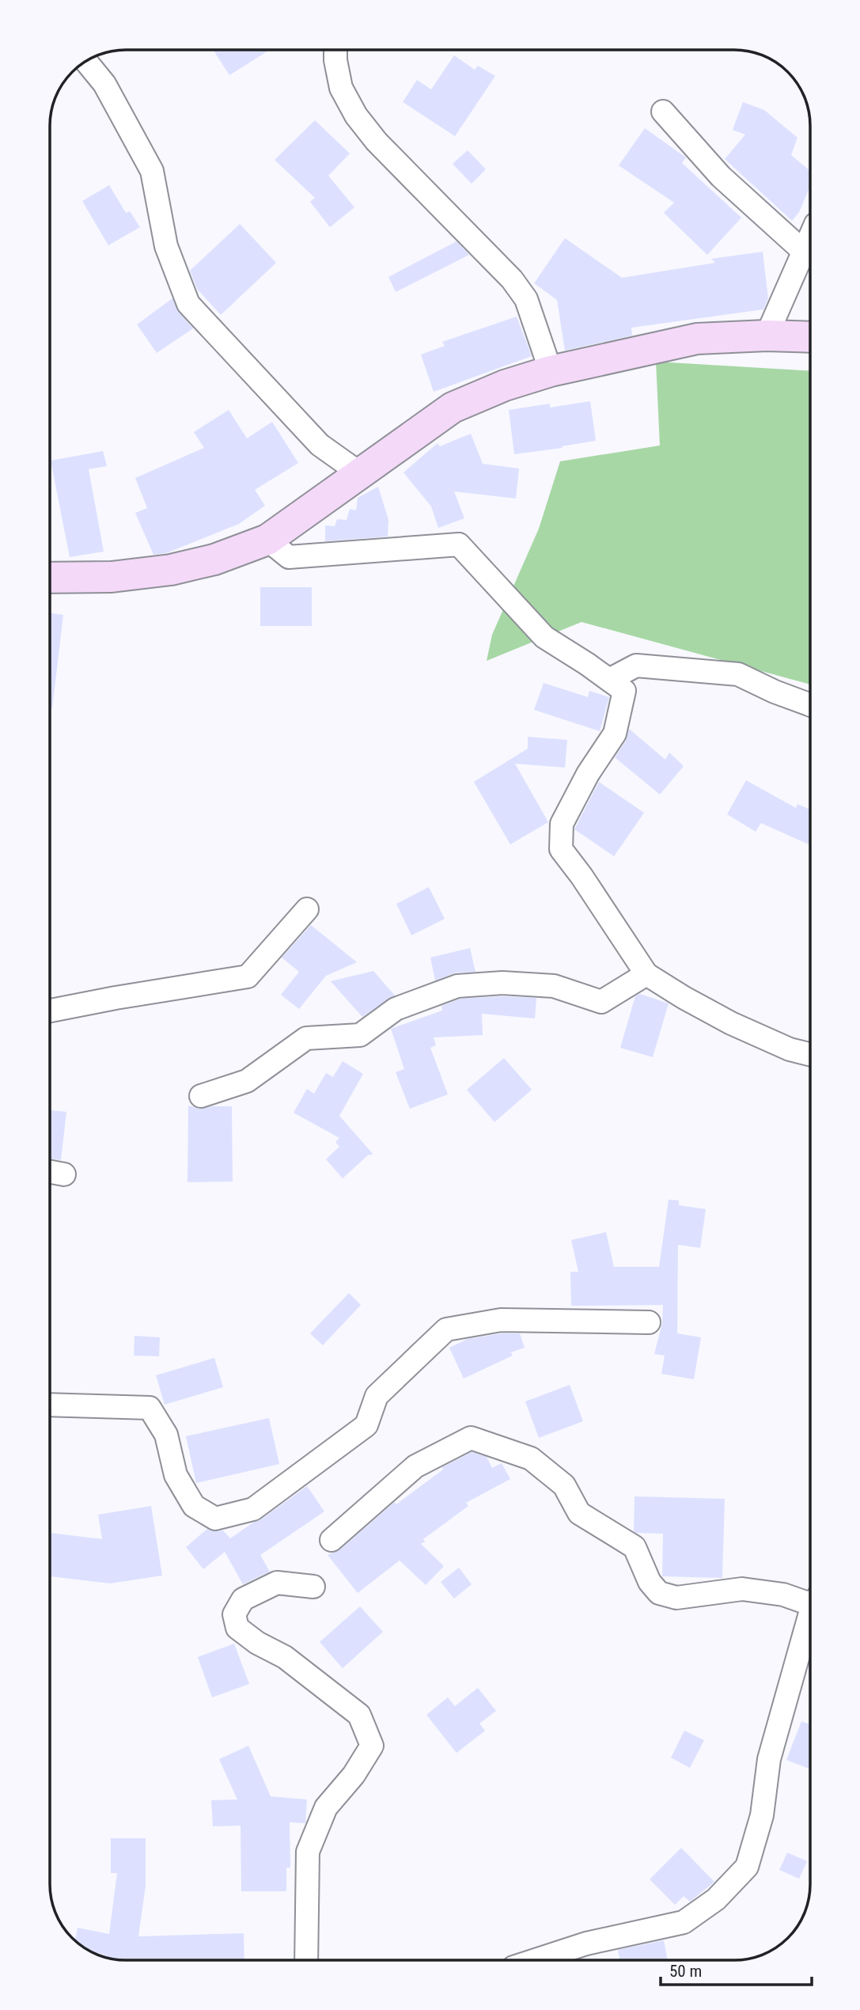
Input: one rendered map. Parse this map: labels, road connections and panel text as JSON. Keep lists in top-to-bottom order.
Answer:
{
  "scale_bar": "50 m"
}
